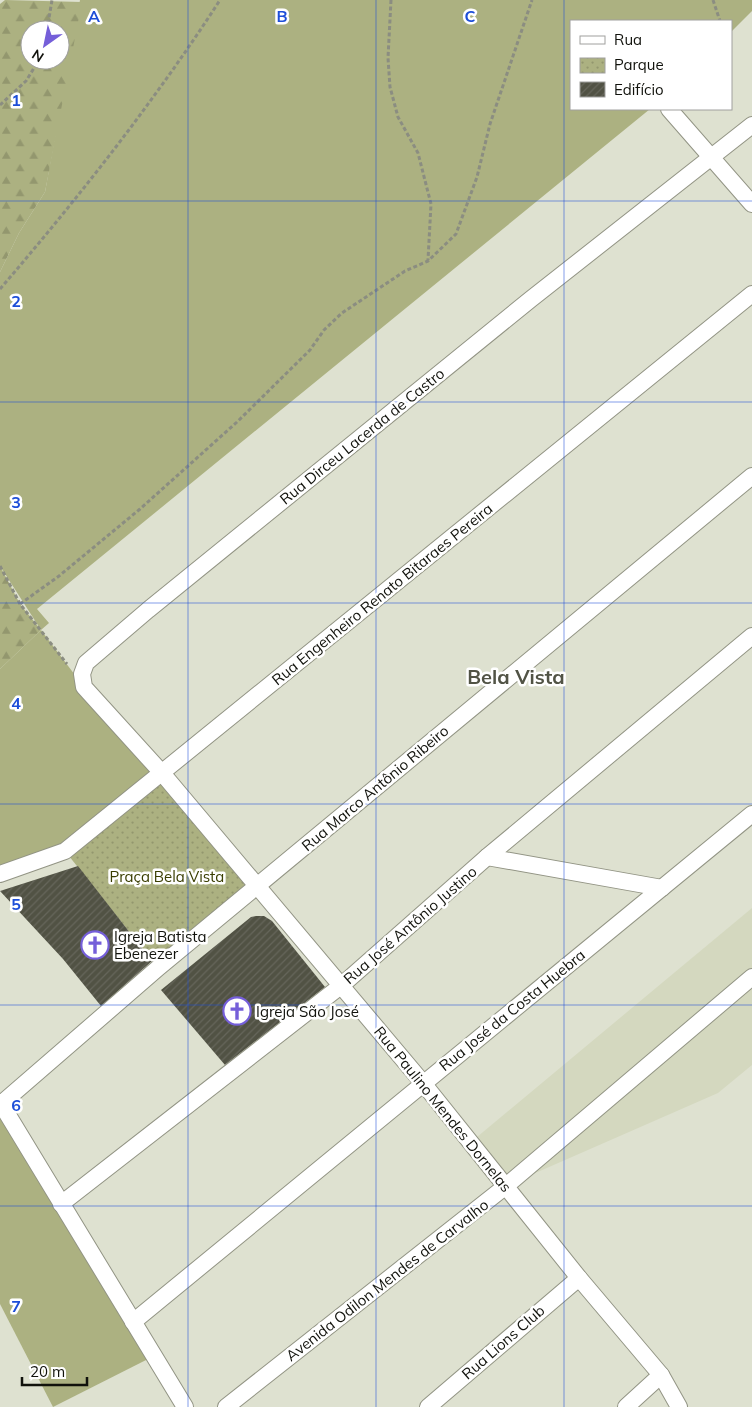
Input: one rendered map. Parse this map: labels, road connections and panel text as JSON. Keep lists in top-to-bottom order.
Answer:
{
  "streets": {
    "street": [
      "Rua Dirceu Lacerda de Castro",
      "Rua Engenheiro Renato Bitaraes Pereira",
      "Rua Marco Antônio Ribeiro",
      "Rua José Antônio Justino",
      "Rua José da Costa Huebra",
      "Rua Paulino Mendes Dornelas",
      "Avenida Odilon Mendes de Carvalho",
      "Rua Lions Club"
    ]
  },
  "crossings": [
    ["Rua Engenheiro Renato Bitaraes Pereira", "Rua Paulino Mendes Dornelas"],
    ["Rua Marco Antônio Ribeiro", "Rua Paulino Mendes Dornelas"],
    ["Rua José Antônio Justino", "Rua Paulino Mendes Dornelas"],
    ["Rua José da Costa Huebra", "Rua Paulino Mendes Dornelas"],
    ["Rua Paulino Mendes Dornelas", "Avenida Odilon Mendes de Carvalho"],
    ["Rua Paulino Mendes Dornelas", "Rua Lions Club"]
  ],
  "districts": ["Bela Vista"],
  "parks": ["Praça Bela Vista"],
  "places": {
    "church": ["Igreja Batista Ebenezer", "Igreja São José"]
  },
  "legend": ["Rua", "Parque", "Edifício"],
  "scale_bar": "20 m",
  "north": "bottom left",
  "grid": {
    "columns": ["A", "B", "C"],
    "rows": [
      "1",
      "2",
      "3",
      "4",
      "5",
      "6",
      "7"
    ]
  }
}
